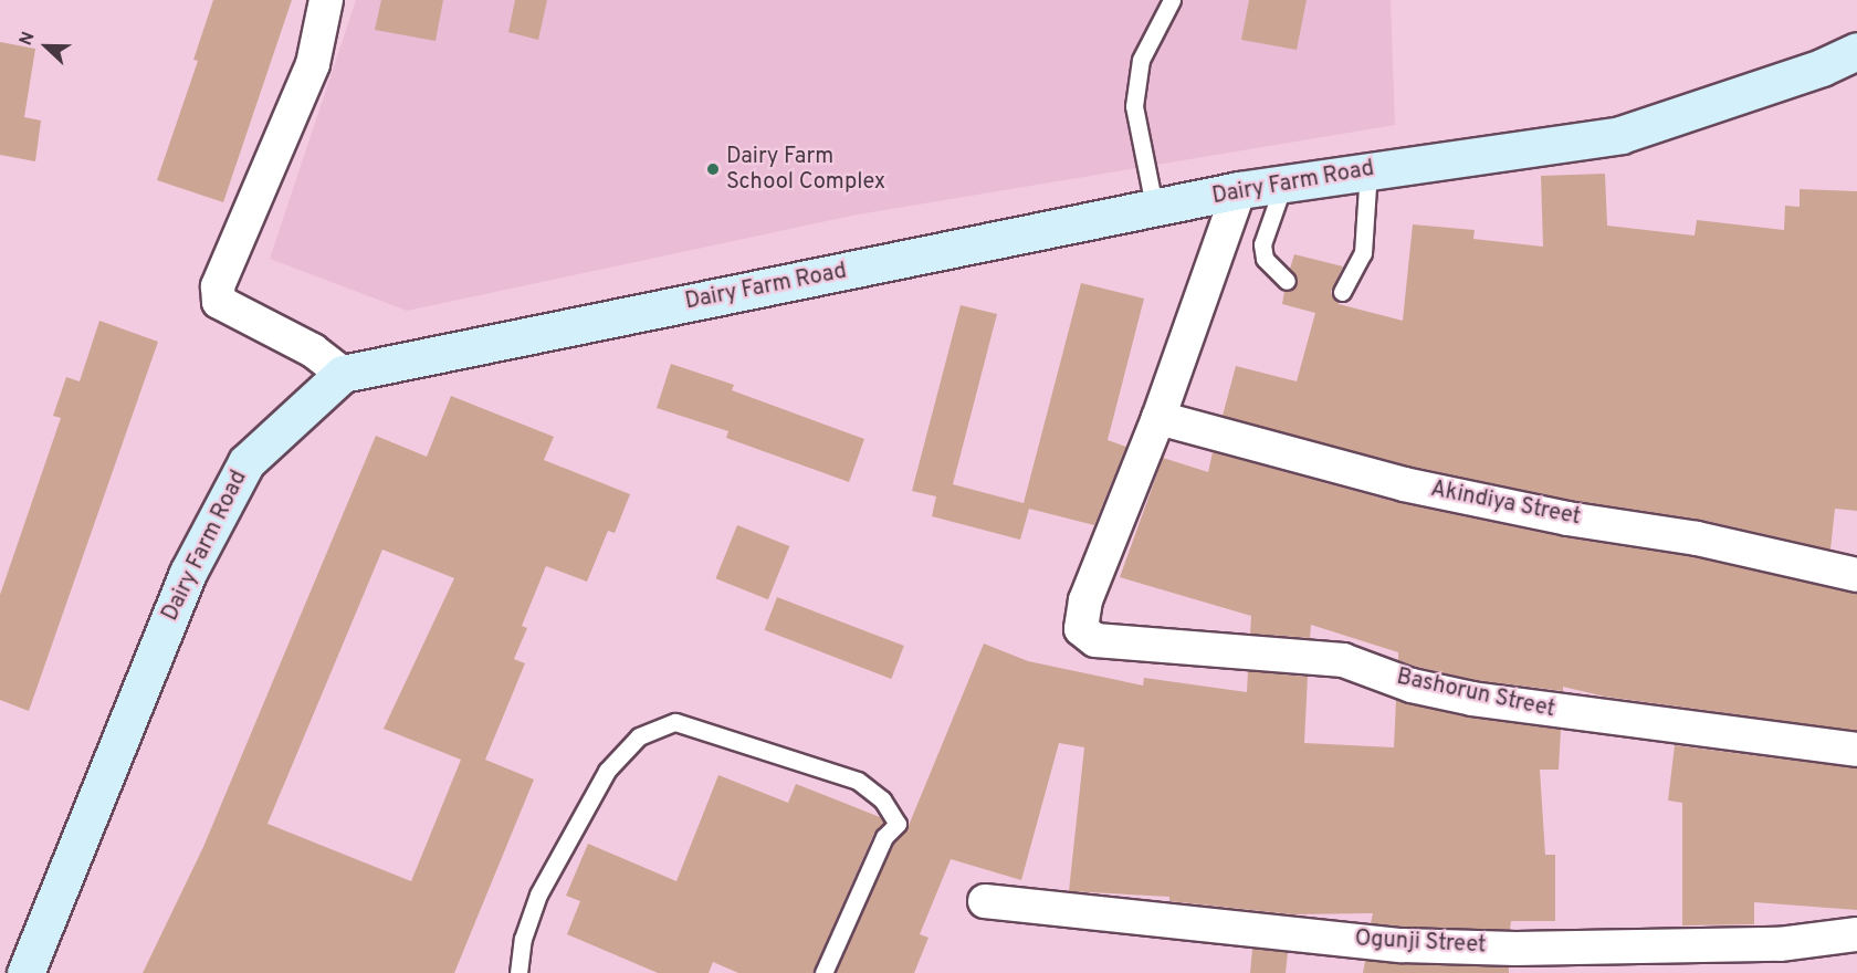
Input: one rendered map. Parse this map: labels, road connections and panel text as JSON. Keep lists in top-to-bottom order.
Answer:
{
  "streets": {
    "main road": ["Dairy Farm Road"],
    "street": ["Akindiya Street", "Bashorun Street", "Ogunji Street"]
  },
  "crossings": [
    ["Akindiya Street", "Bashorun Street"]
  ],
  "places": ["Dairy Farm School Complex"],
  "north": "left"
}
